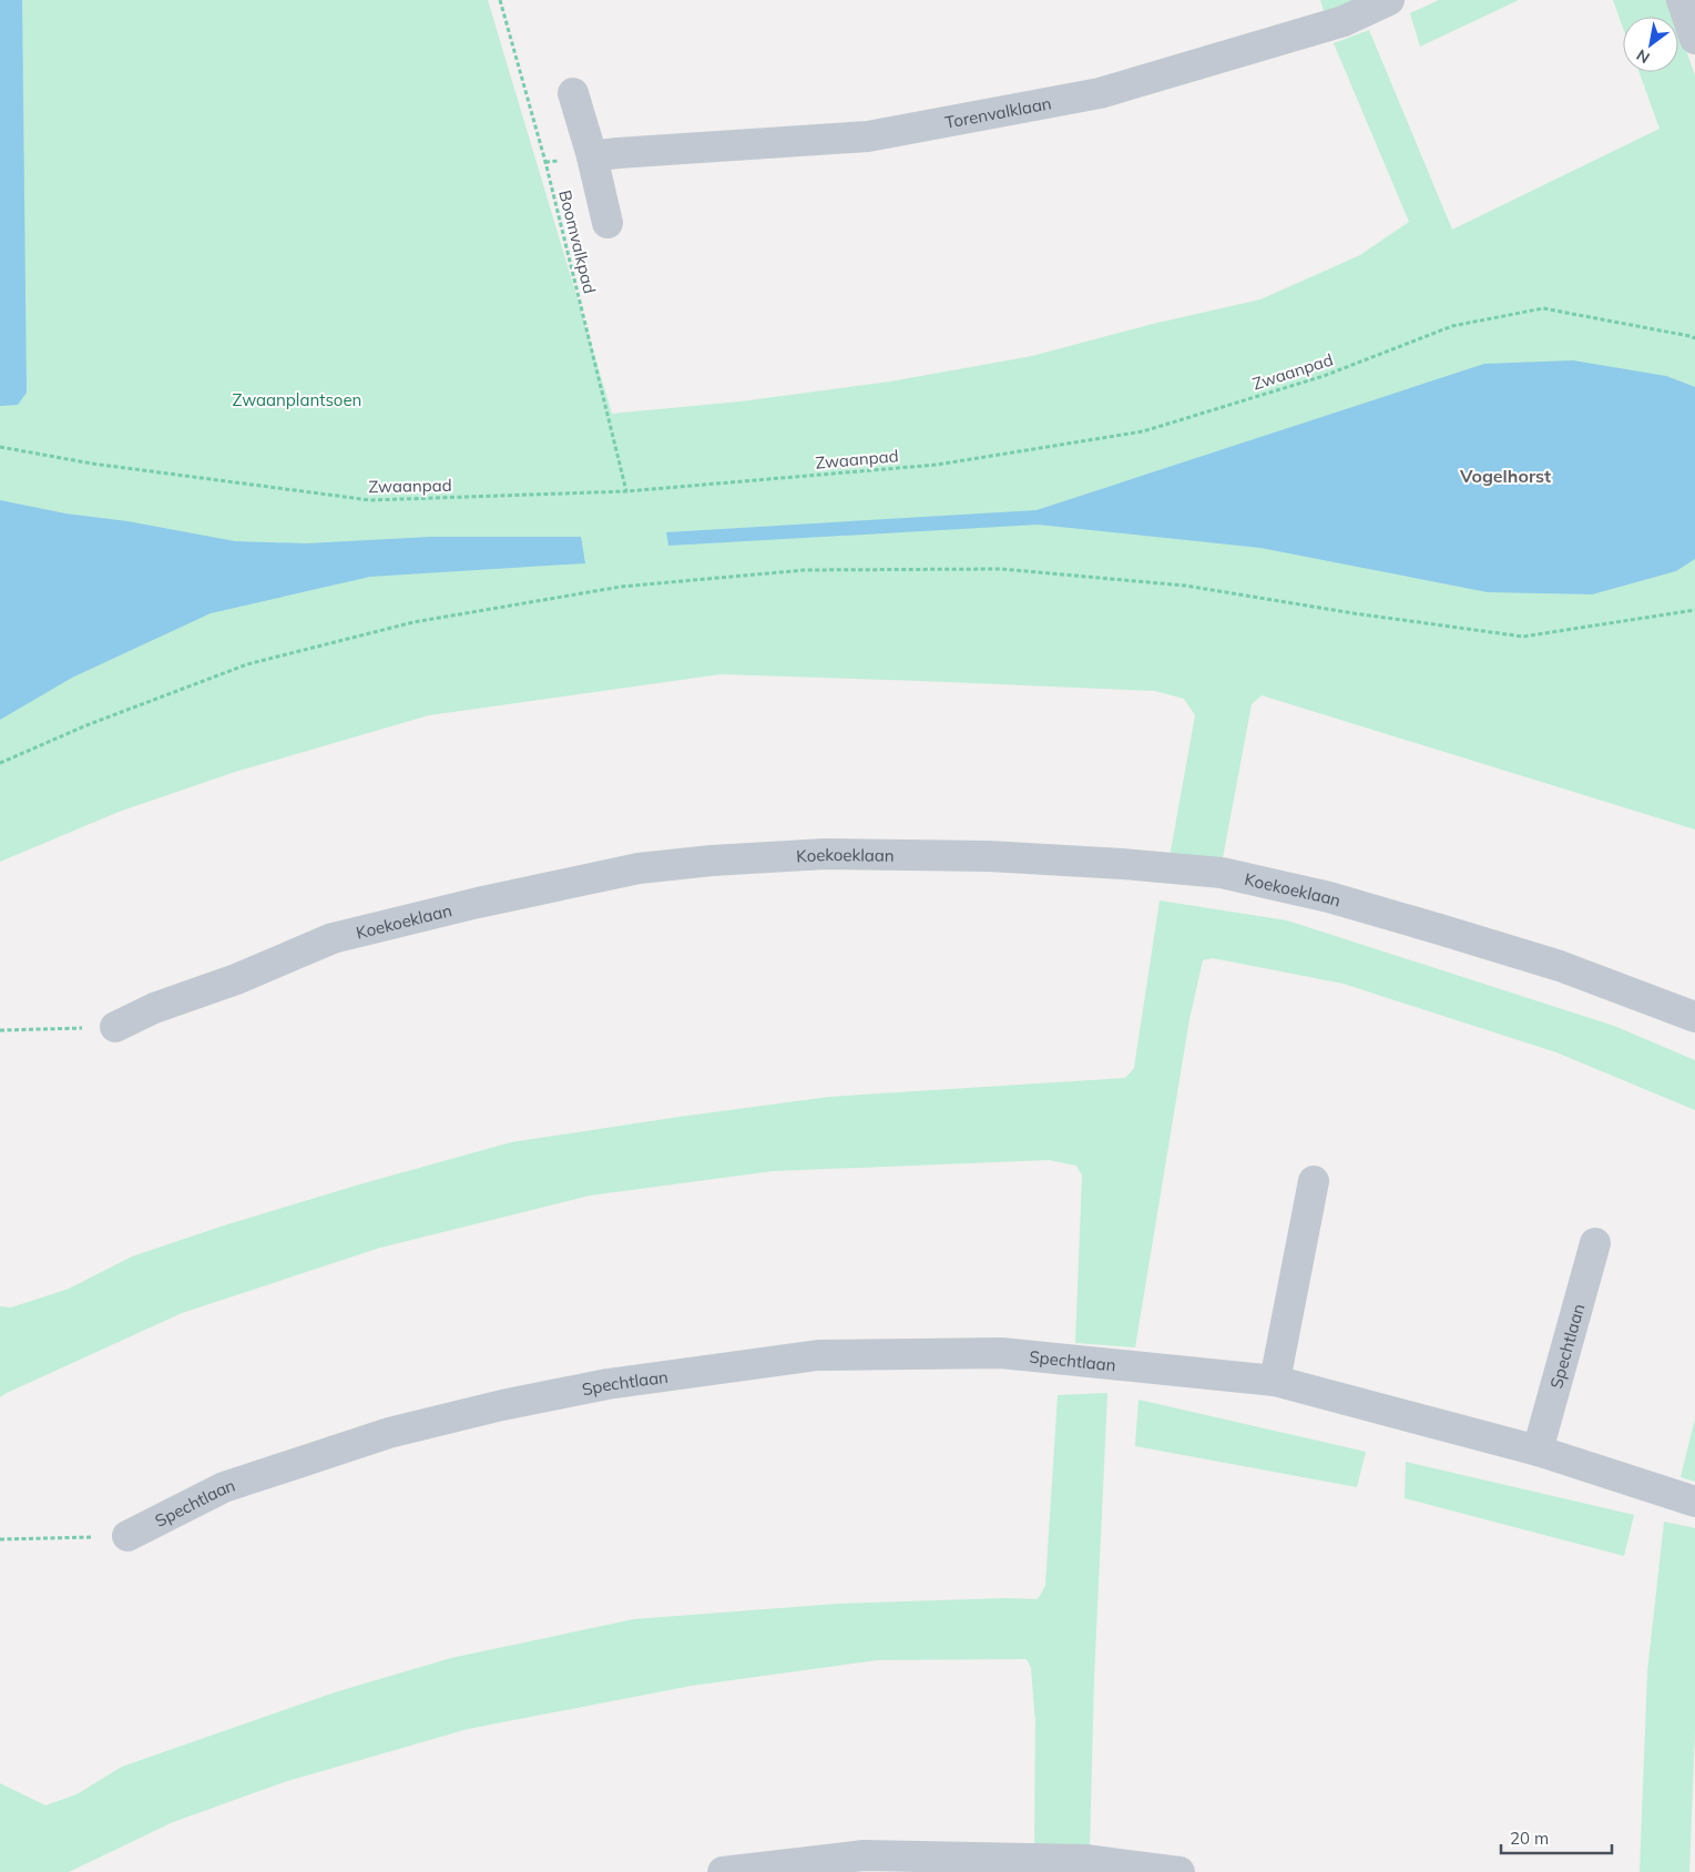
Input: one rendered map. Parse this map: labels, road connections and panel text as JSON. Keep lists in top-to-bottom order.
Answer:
{
  "streets": {
    "street": ["Torenvalklaan", "Koekoeklaan", "Spechtlaan"],
    "path": ["Boomvalkpad", "Zwaanpad"]
  },
  "crossings": [
    ["Boomvalkpad", "Zwaanpad"]
  ],
  "districts": ["Vogelhorst"],
  "parks": ["Zwaanplantsoen"],
  "scale_bar": "20 m",
  "north": "bottom left"
}
